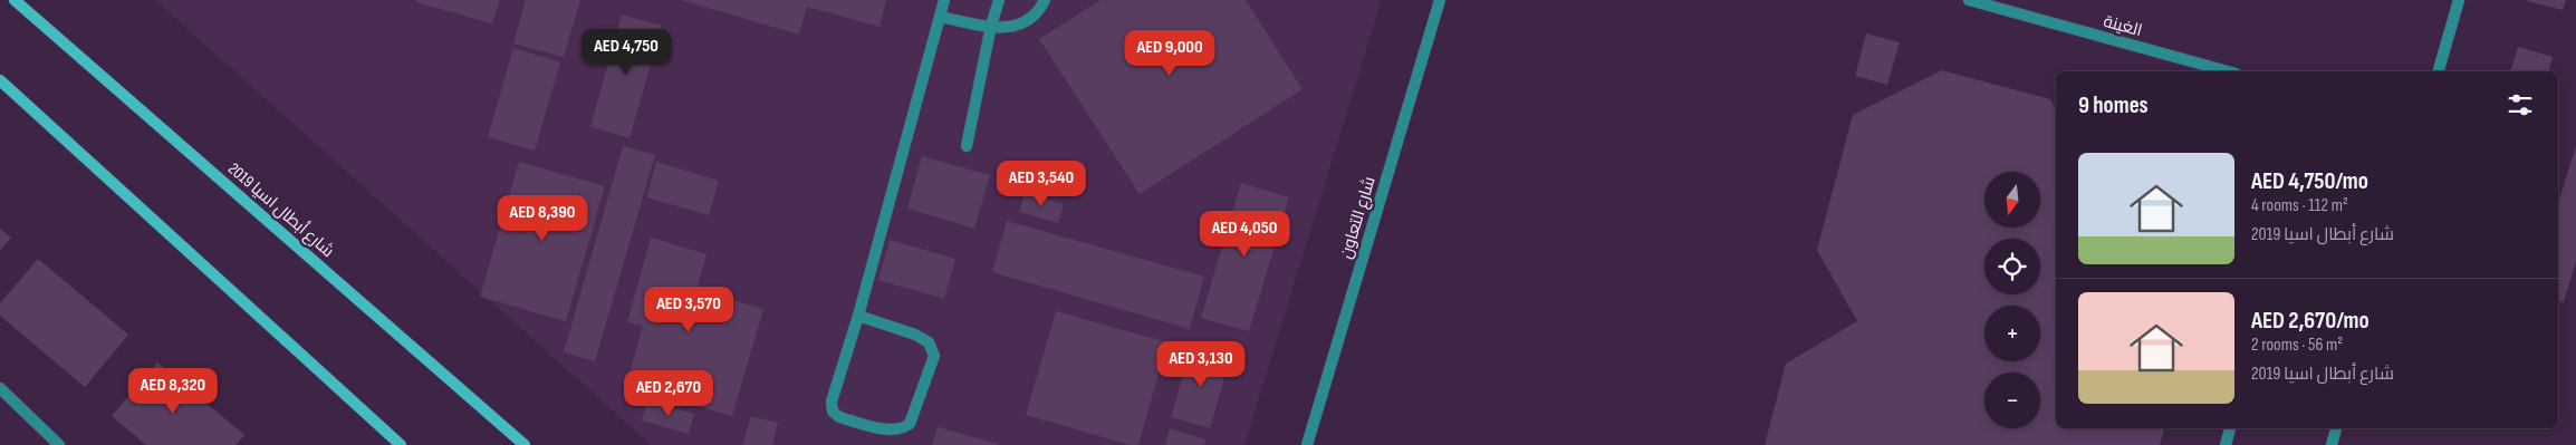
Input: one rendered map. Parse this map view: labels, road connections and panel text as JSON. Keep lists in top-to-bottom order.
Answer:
{
  "streets": {
    "main road": ["شارع أبطال اسيا 2019"],
    "street": ["الغينة", "شارع التعاون"]
  },
  "north": "bottom",
  "page": {
    "price": [
      "AED 4,750",
      "AED 9,000",
      "AED 3,540",
      "AED 8,390",
      "AED 4,050",
      "AED 3,570",
      "AED 3,130",
      "AED 8,320",
      "AED 2,670"
    ],
    "heading": "9 homes",
    "list": [
      {
        "name": "AED 4,750/mo",
        "note": "4 rooms · 112 m² · شارع أبطال اسيا 2019"
      },
      {
        "name": "AED 2,670/mo",
        "note": "2 rooms · 56 m² · شارع أبطال اسيا 2019"
      }
    ],
    "map_buttons": ["+", "−"]
  }
}
